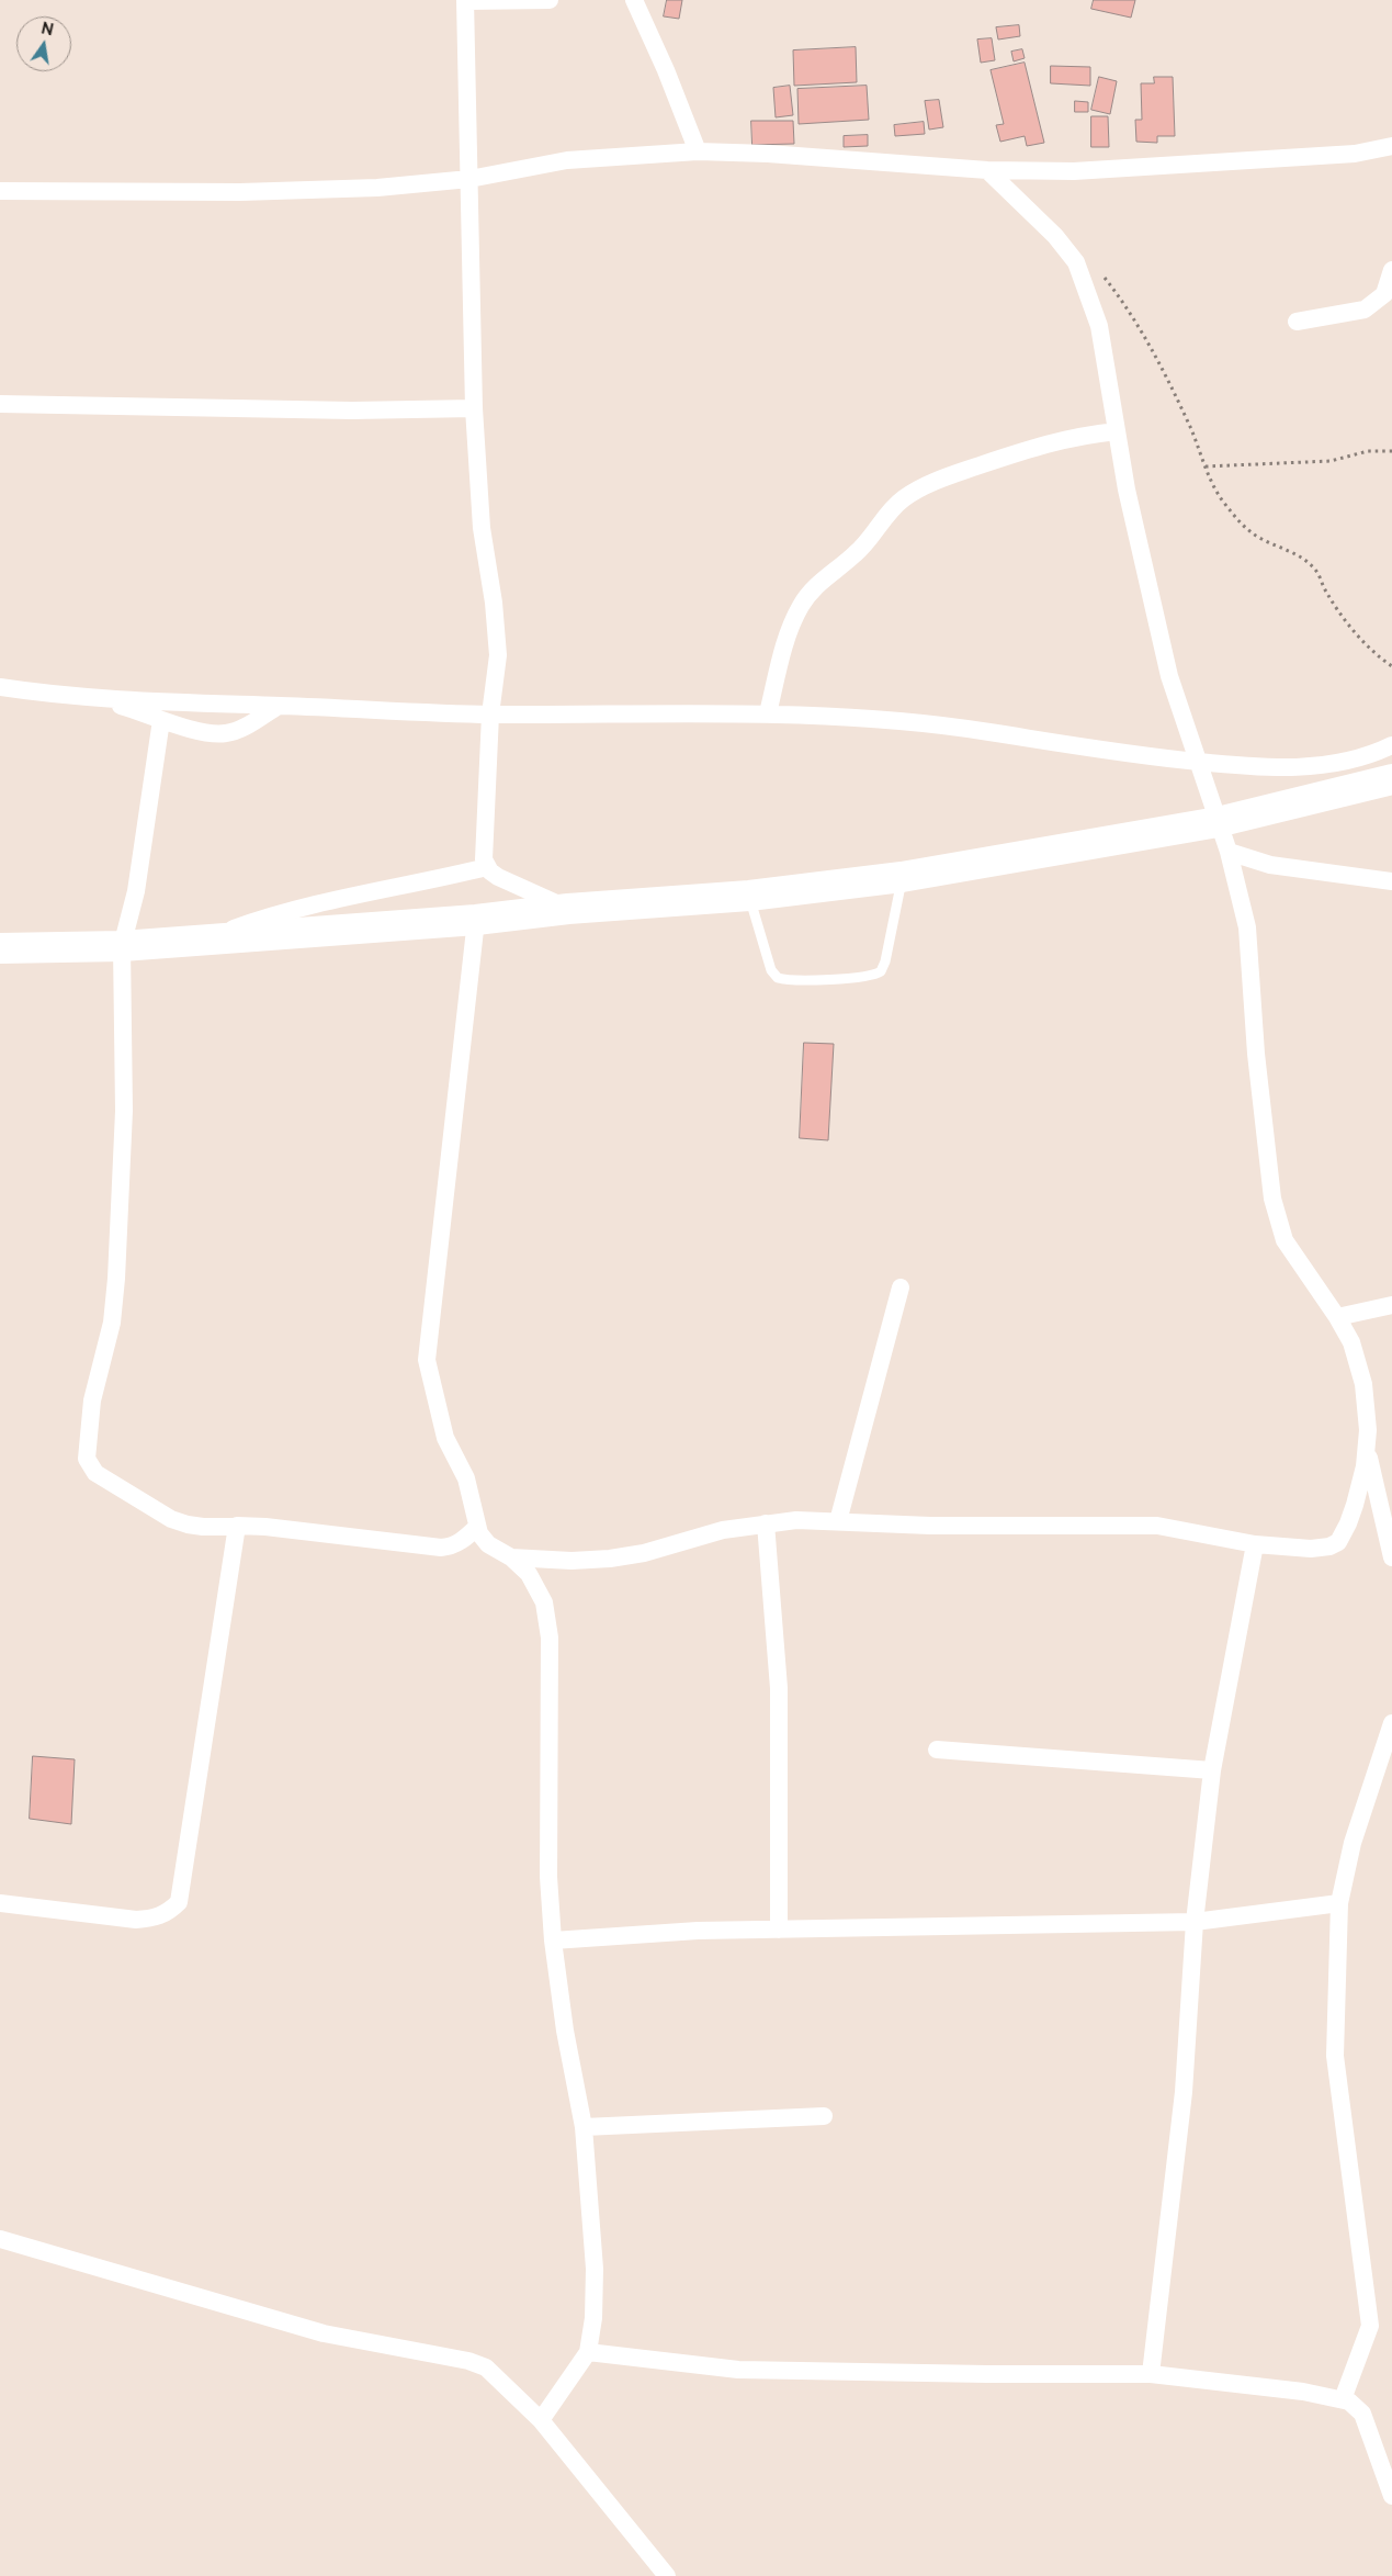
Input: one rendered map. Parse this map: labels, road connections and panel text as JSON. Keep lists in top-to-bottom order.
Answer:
{
  "north": "top"
}
